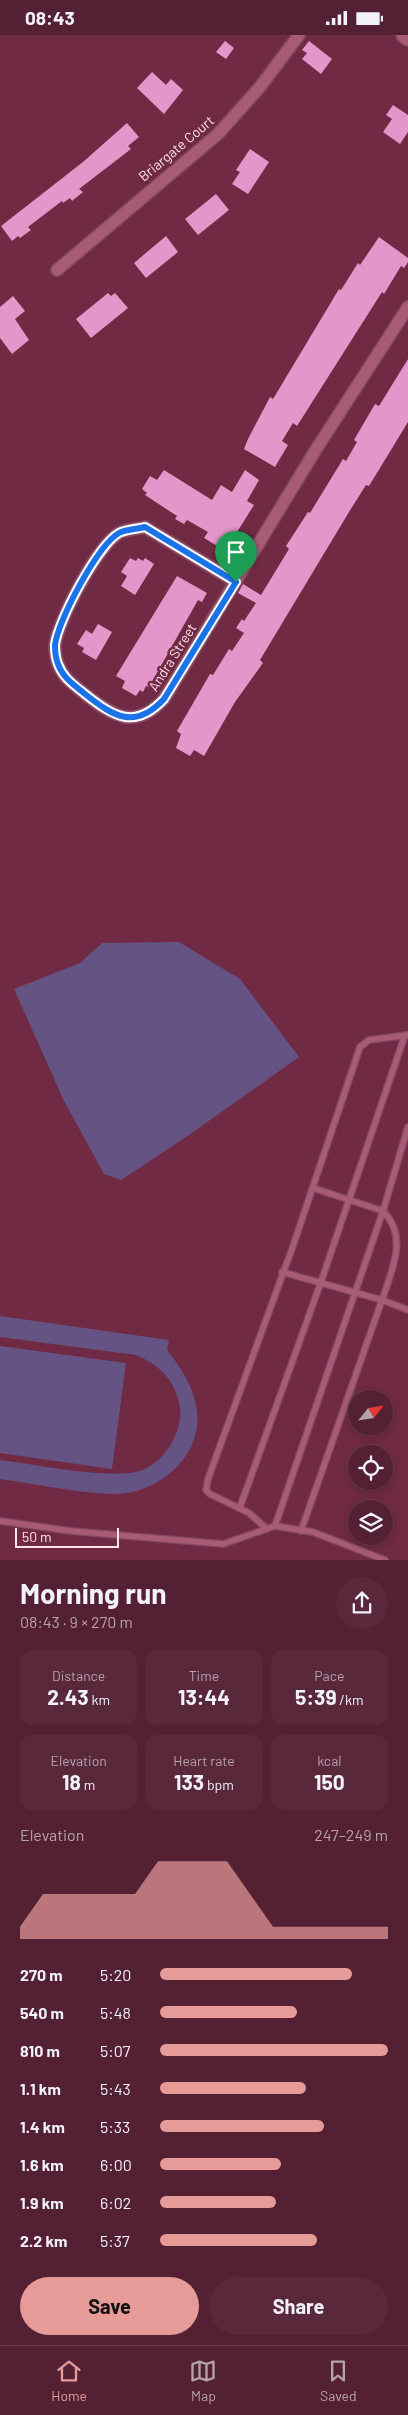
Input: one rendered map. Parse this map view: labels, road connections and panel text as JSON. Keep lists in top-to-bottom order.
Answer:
{
  "streets": {
    "street": ["Briargate Court", "Andra Street"]
  },
  "scale_bar": "50 m",
  "north": "top right",
  "page": {
    "status": "08:43",
    "scale": "50 m",
    "heading": ["Morning run", "08:43 · 9 × 270 m"],
    "stats": [
      ["Distance", "2.43 km"],
      ["Time", "13:44"],
      ["Pace", "5:39 /km"],
      ["Elevation", "18 m"],
      ["Heart rate", "133 bpm"],
      ["kcal", "150"]
    ],
    "chart": ["Elevation", "247–249 m"],
    "list": [
      {
        "name": "270 m",
        "note": "5:20"
      },
      {
        "name": "540 m",
        "note": "5:48"
      },
      {
        "name": "810 m",
        "note": "5:07"
      },
      {
        "name": "1.1 km",
        "note": "5:43"
      },
      {
        "name": "1.4 km",
        "note": "5:33"
      },
      {
        "name": "1.6 km",
        "note": "6:00"
      },
      {
        "name": "1.9 km",
        "note": "6:02"
      },
      {
        "name": "2.2 km",
        "note": "5:37"
      }
    ],
    "buttons": ["Save", "Share"],
    "tabs": ["Home", "Map", "Saved"]
  }
}
